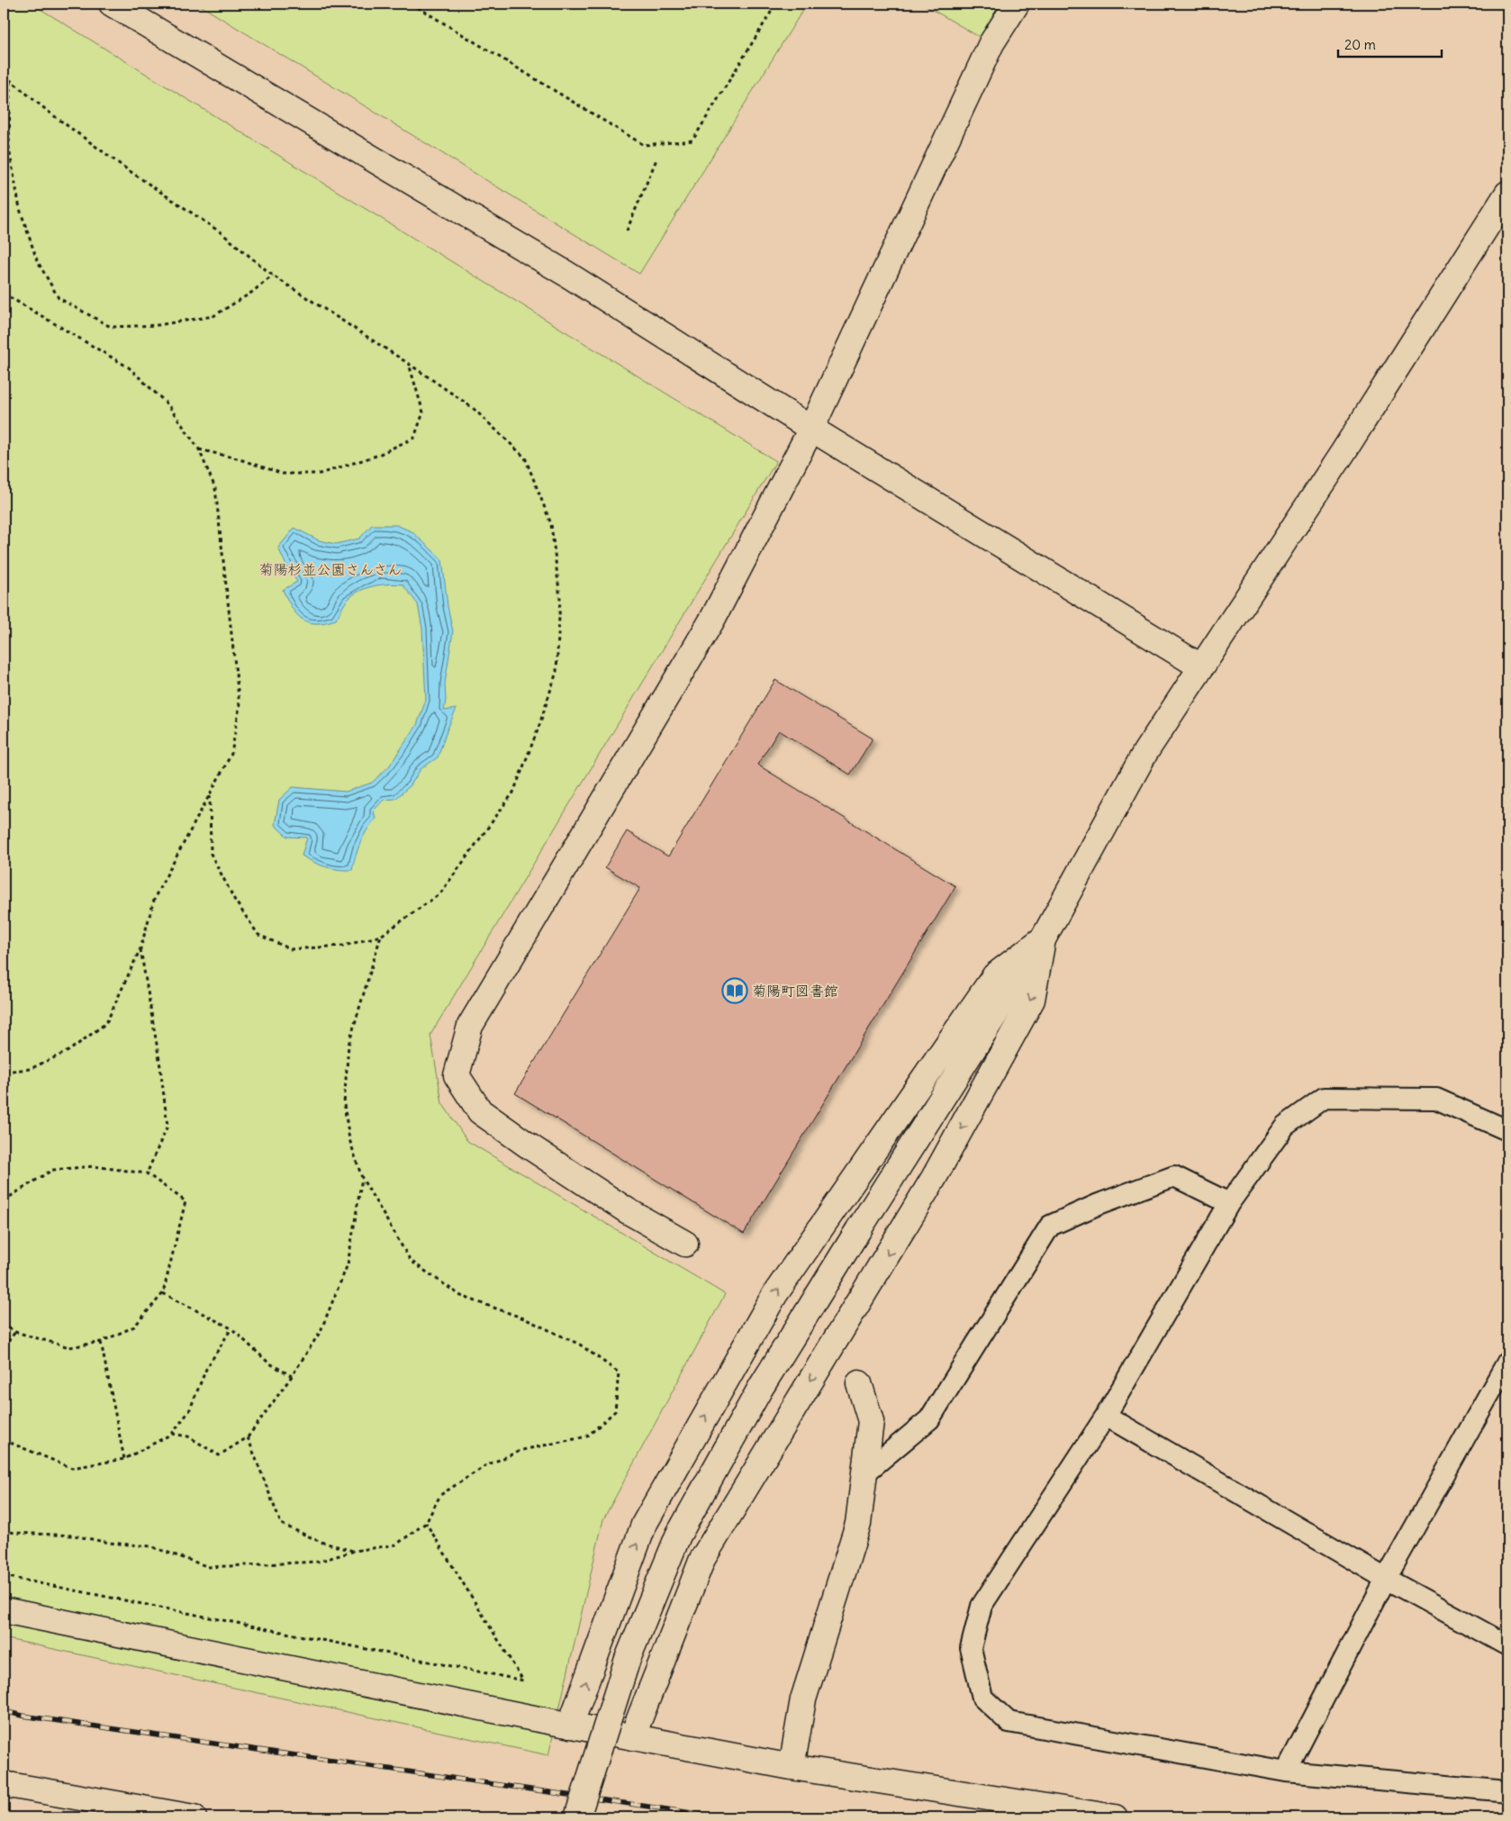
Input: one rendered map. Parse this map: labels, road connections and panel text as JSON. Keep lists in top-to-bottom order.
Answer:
{
  "parks": ["菊陽杉並公園さんさん"],
  "places": {
    "library": ["菊陽町図書館"]
  },
  "scale_bar": "20 m"
}
